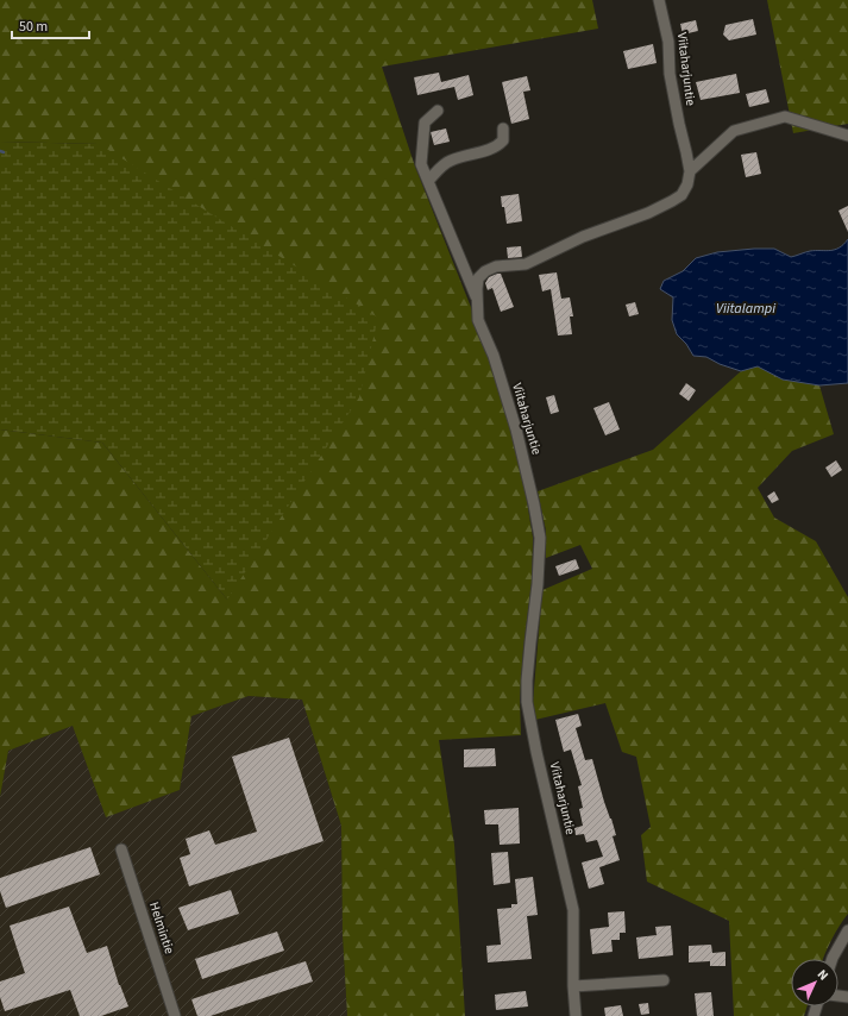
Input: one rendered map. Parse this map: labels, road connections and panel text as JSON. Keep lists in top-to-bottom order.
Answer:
{
  "streets": {
    "street": ["Viitaharjuntie", "Helmintie"]
  },
  "water": ["Viitalampi"],
  "scale_bar": "50 m",
  "north": "top right"
}
